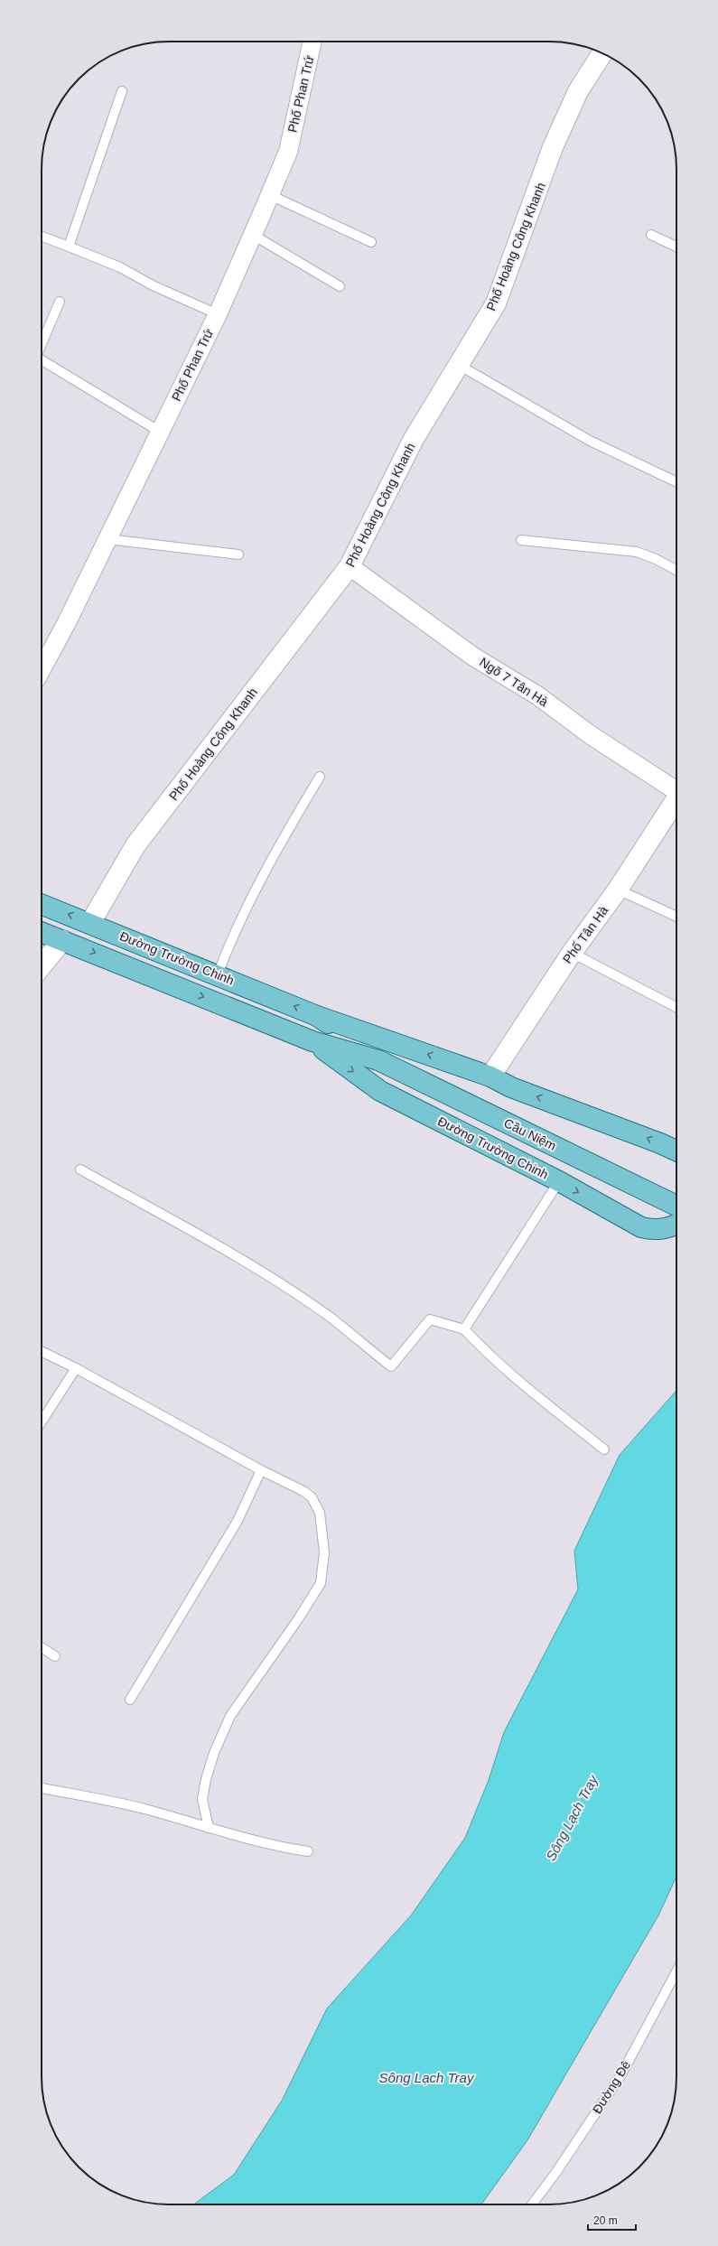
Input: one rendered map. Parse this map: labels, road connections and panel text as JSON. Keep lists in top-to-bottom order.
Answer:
{
  "streets": {
    "main road": ["Đường Trường Chinh", "Cầu Niệm"],
    "street": [
      "Phố Phan Trứ",
      "Phố Hoàng Công Khanh",
      "Ngõ 7 Tân Hà",
      "Phố Tân Hà"
    ],
    "lane": ["Đường Đê"]
  },
  "crossings": [
    ["Phố Hoàng Công Khanh", "Ngõ 7 Tân Hà"],
    ["Phố Hoàng Công Khanh", "Đường Trường Chinh"],
    ["Phố Tân Hà", "Đường Trường Chinh"],
    ["Đường Trường Chinh", "Cầu Niệm"]
  ],
  "water": ["Sông Lạch Tray"],
  "scale_bar": "20 m"
}
